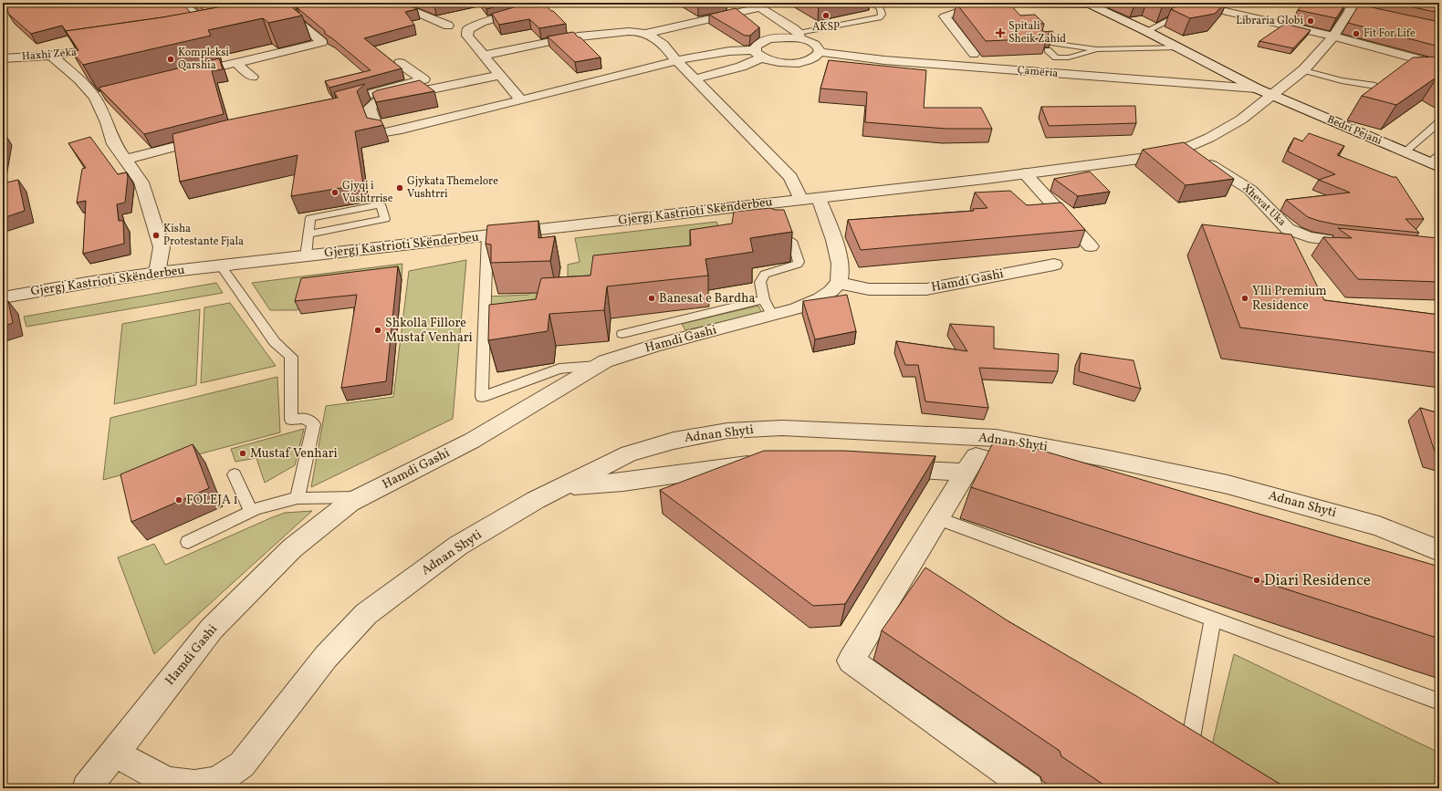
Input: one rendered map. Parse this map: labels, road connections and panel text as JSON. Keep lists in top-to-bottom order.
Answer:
{
  "streets": {
    "street": [
      "Haxhi Zeka",
      "Çamëria",
      "Bedri Pejani",
      "Xhevat Uka",
      "Gjergj Kastrioti Skënderbeu",
      "Hamdi Gashi",
      "Adnan Shyti"
    ]
  },
  "crossings": [
    ["Çamëria", "Bedri Pejani"],
    ["Çamëria", "Gjergj Kastrioti Skënderbeu"],
    ["Bedri Pejani", "Gjergj Kastrioti Skënderbeu"],
    ["Xhevat Uka", "Gjergj Kastrioti Skënderbeu"],
    ["Hamdi Gashi", "Adnan Shyti"]
  ],
  "places": {
    "other": [
      "AKSP",
      "Libraria Globi",
      "Fit For Life",
      "Kompleksi Qarshia",
      "Gjykata Themelore Vushtrri",
      "Gjyqi i Vushtrrise",
      "Kisha Protestante Fjala",
      "Banesat e Bardha",
      "Ylli Premium Residence",
      "Shkolla Fillore Mustaf Venhari",
      "Mustaf Venhari",
      "FOLEJA 1",
      "Diari Residence"
    ],
    "health": ["Spitali Sheik Zahid"]
  }
}
